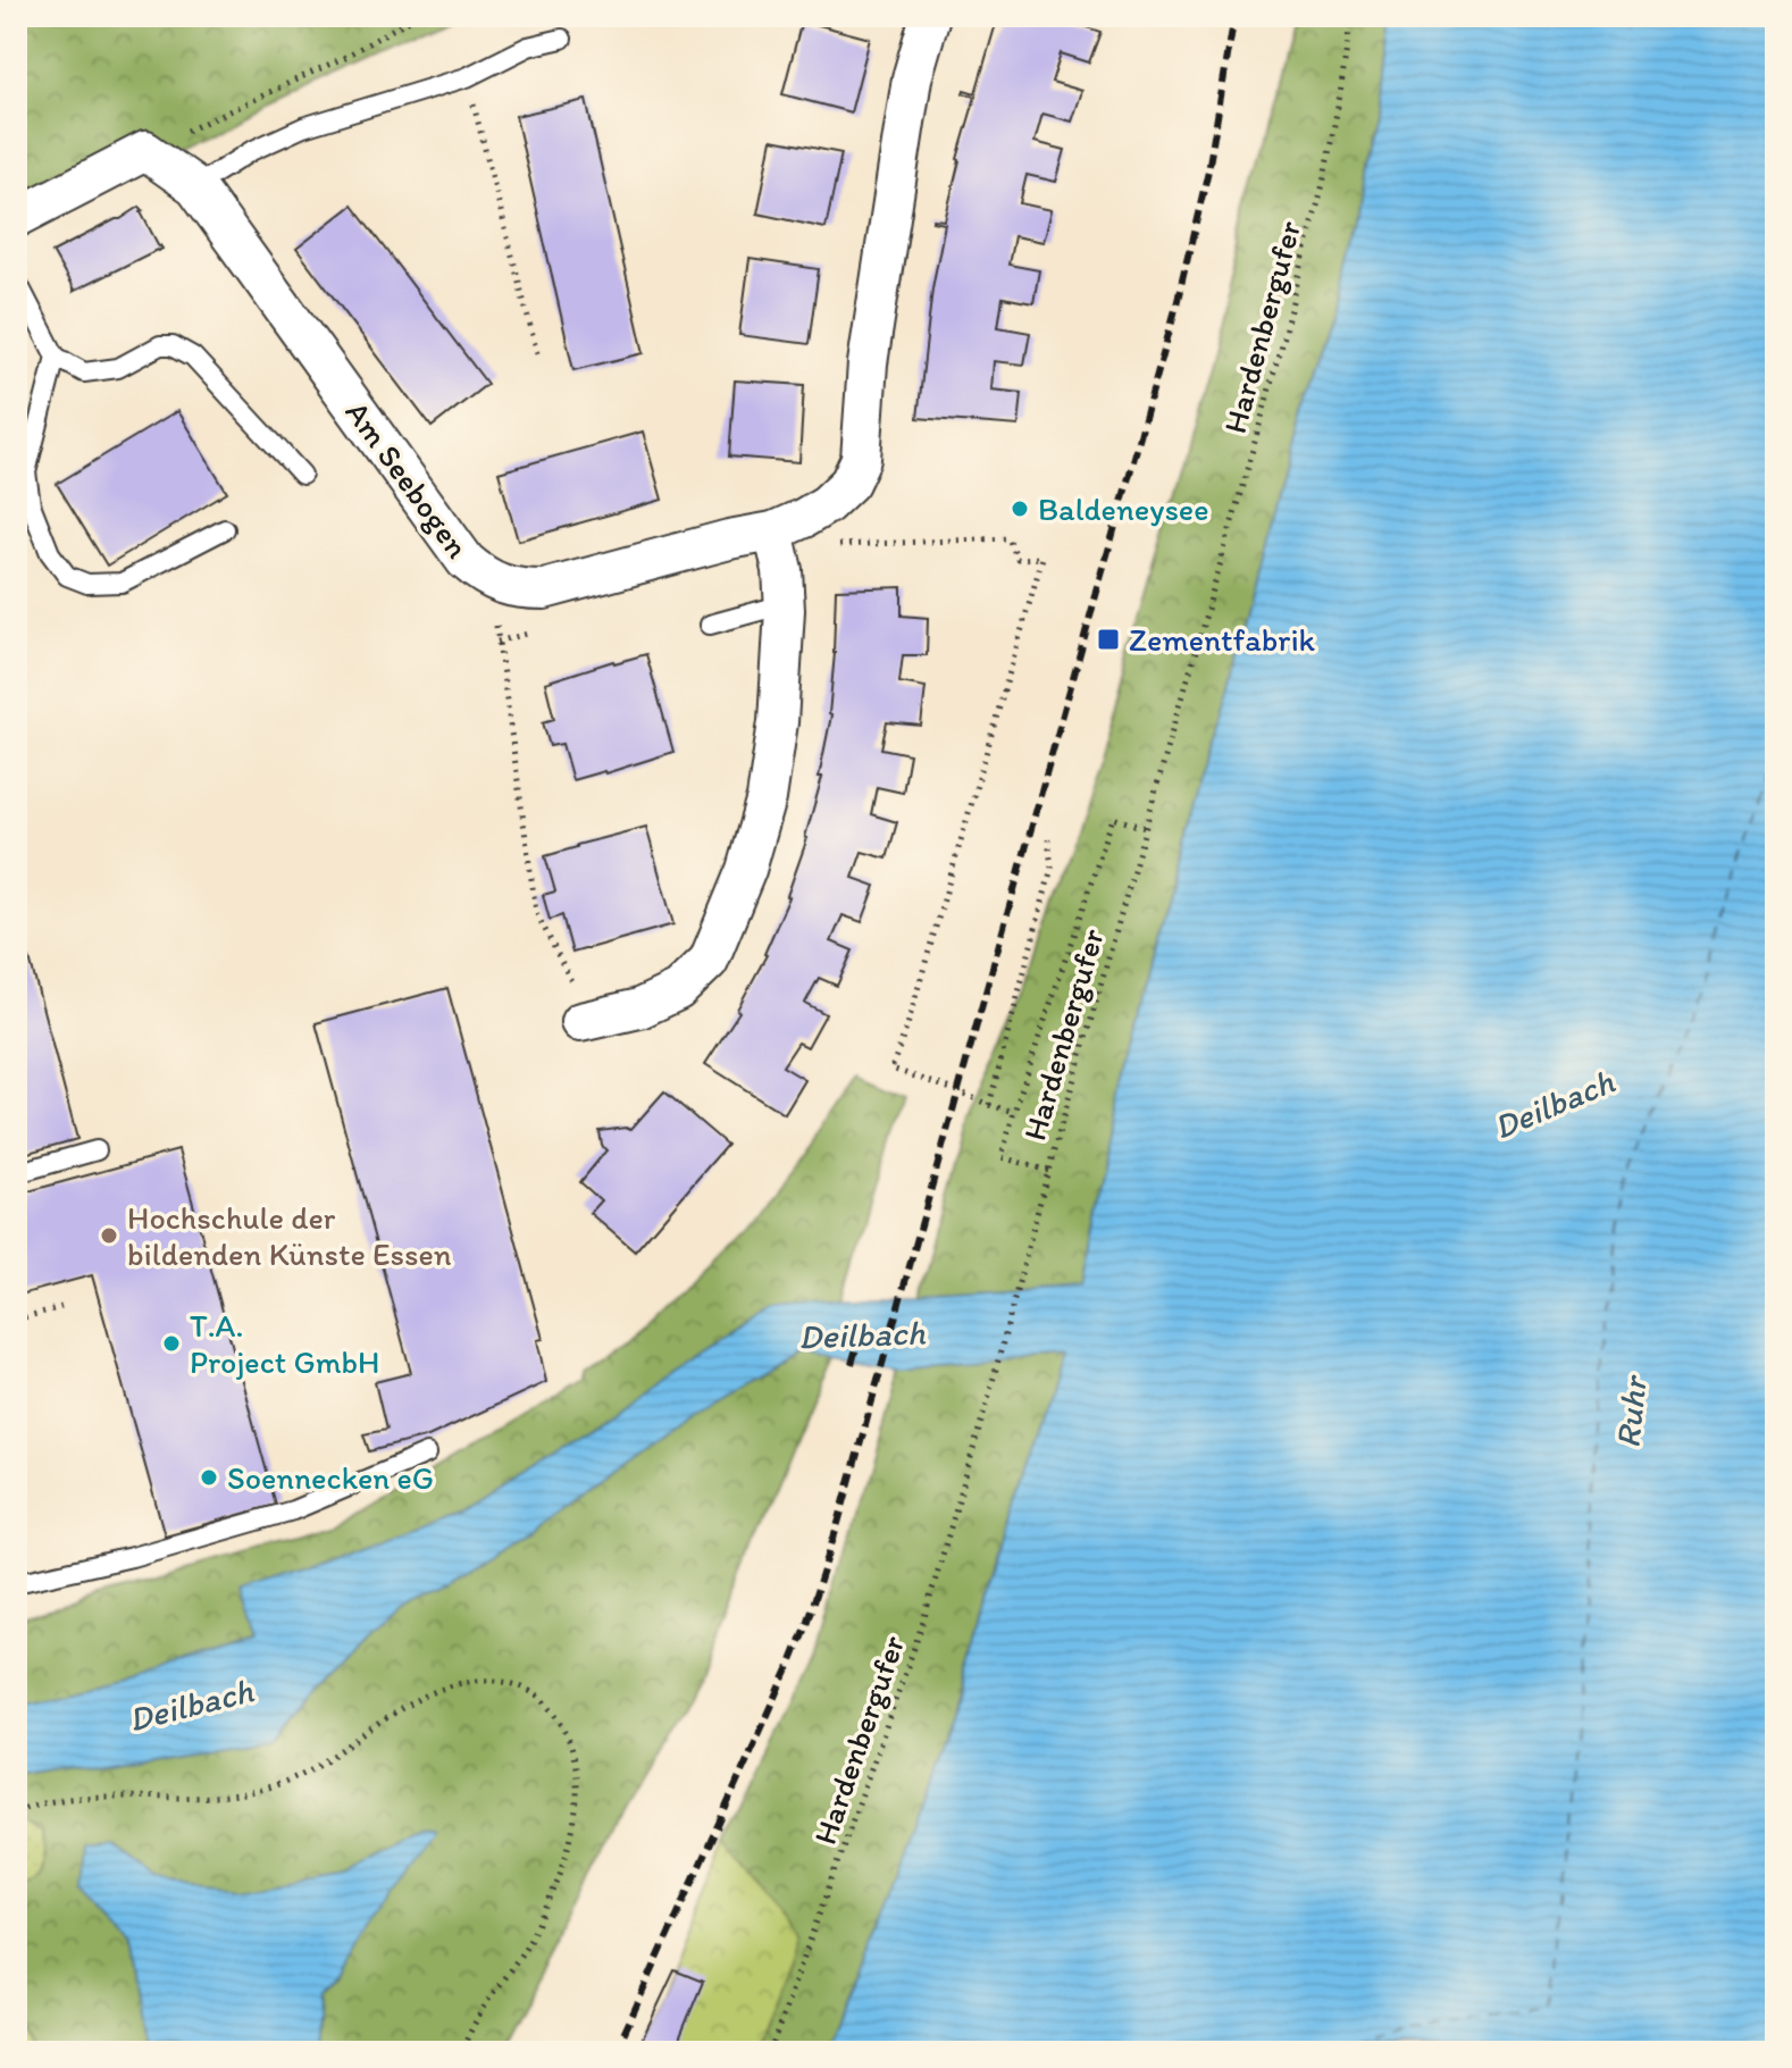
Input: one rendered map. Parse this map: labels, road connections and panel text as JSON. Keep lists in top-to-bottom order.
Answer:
{
  "streets": {
    "street": ["Am Seebogen"],
    "path": ["Hardenbergufer"]
  },
  "water": ["Deilbach", "Ruhr"],
  "places": {
    "other": [
      "Baldeneysee",
      "Hochschule der bildenden Künste Essen",
      "T.A. Project GmbH",
      "Soennecken eG"
    ],
    "transit": ["Zementfabrik"]
  }
}
